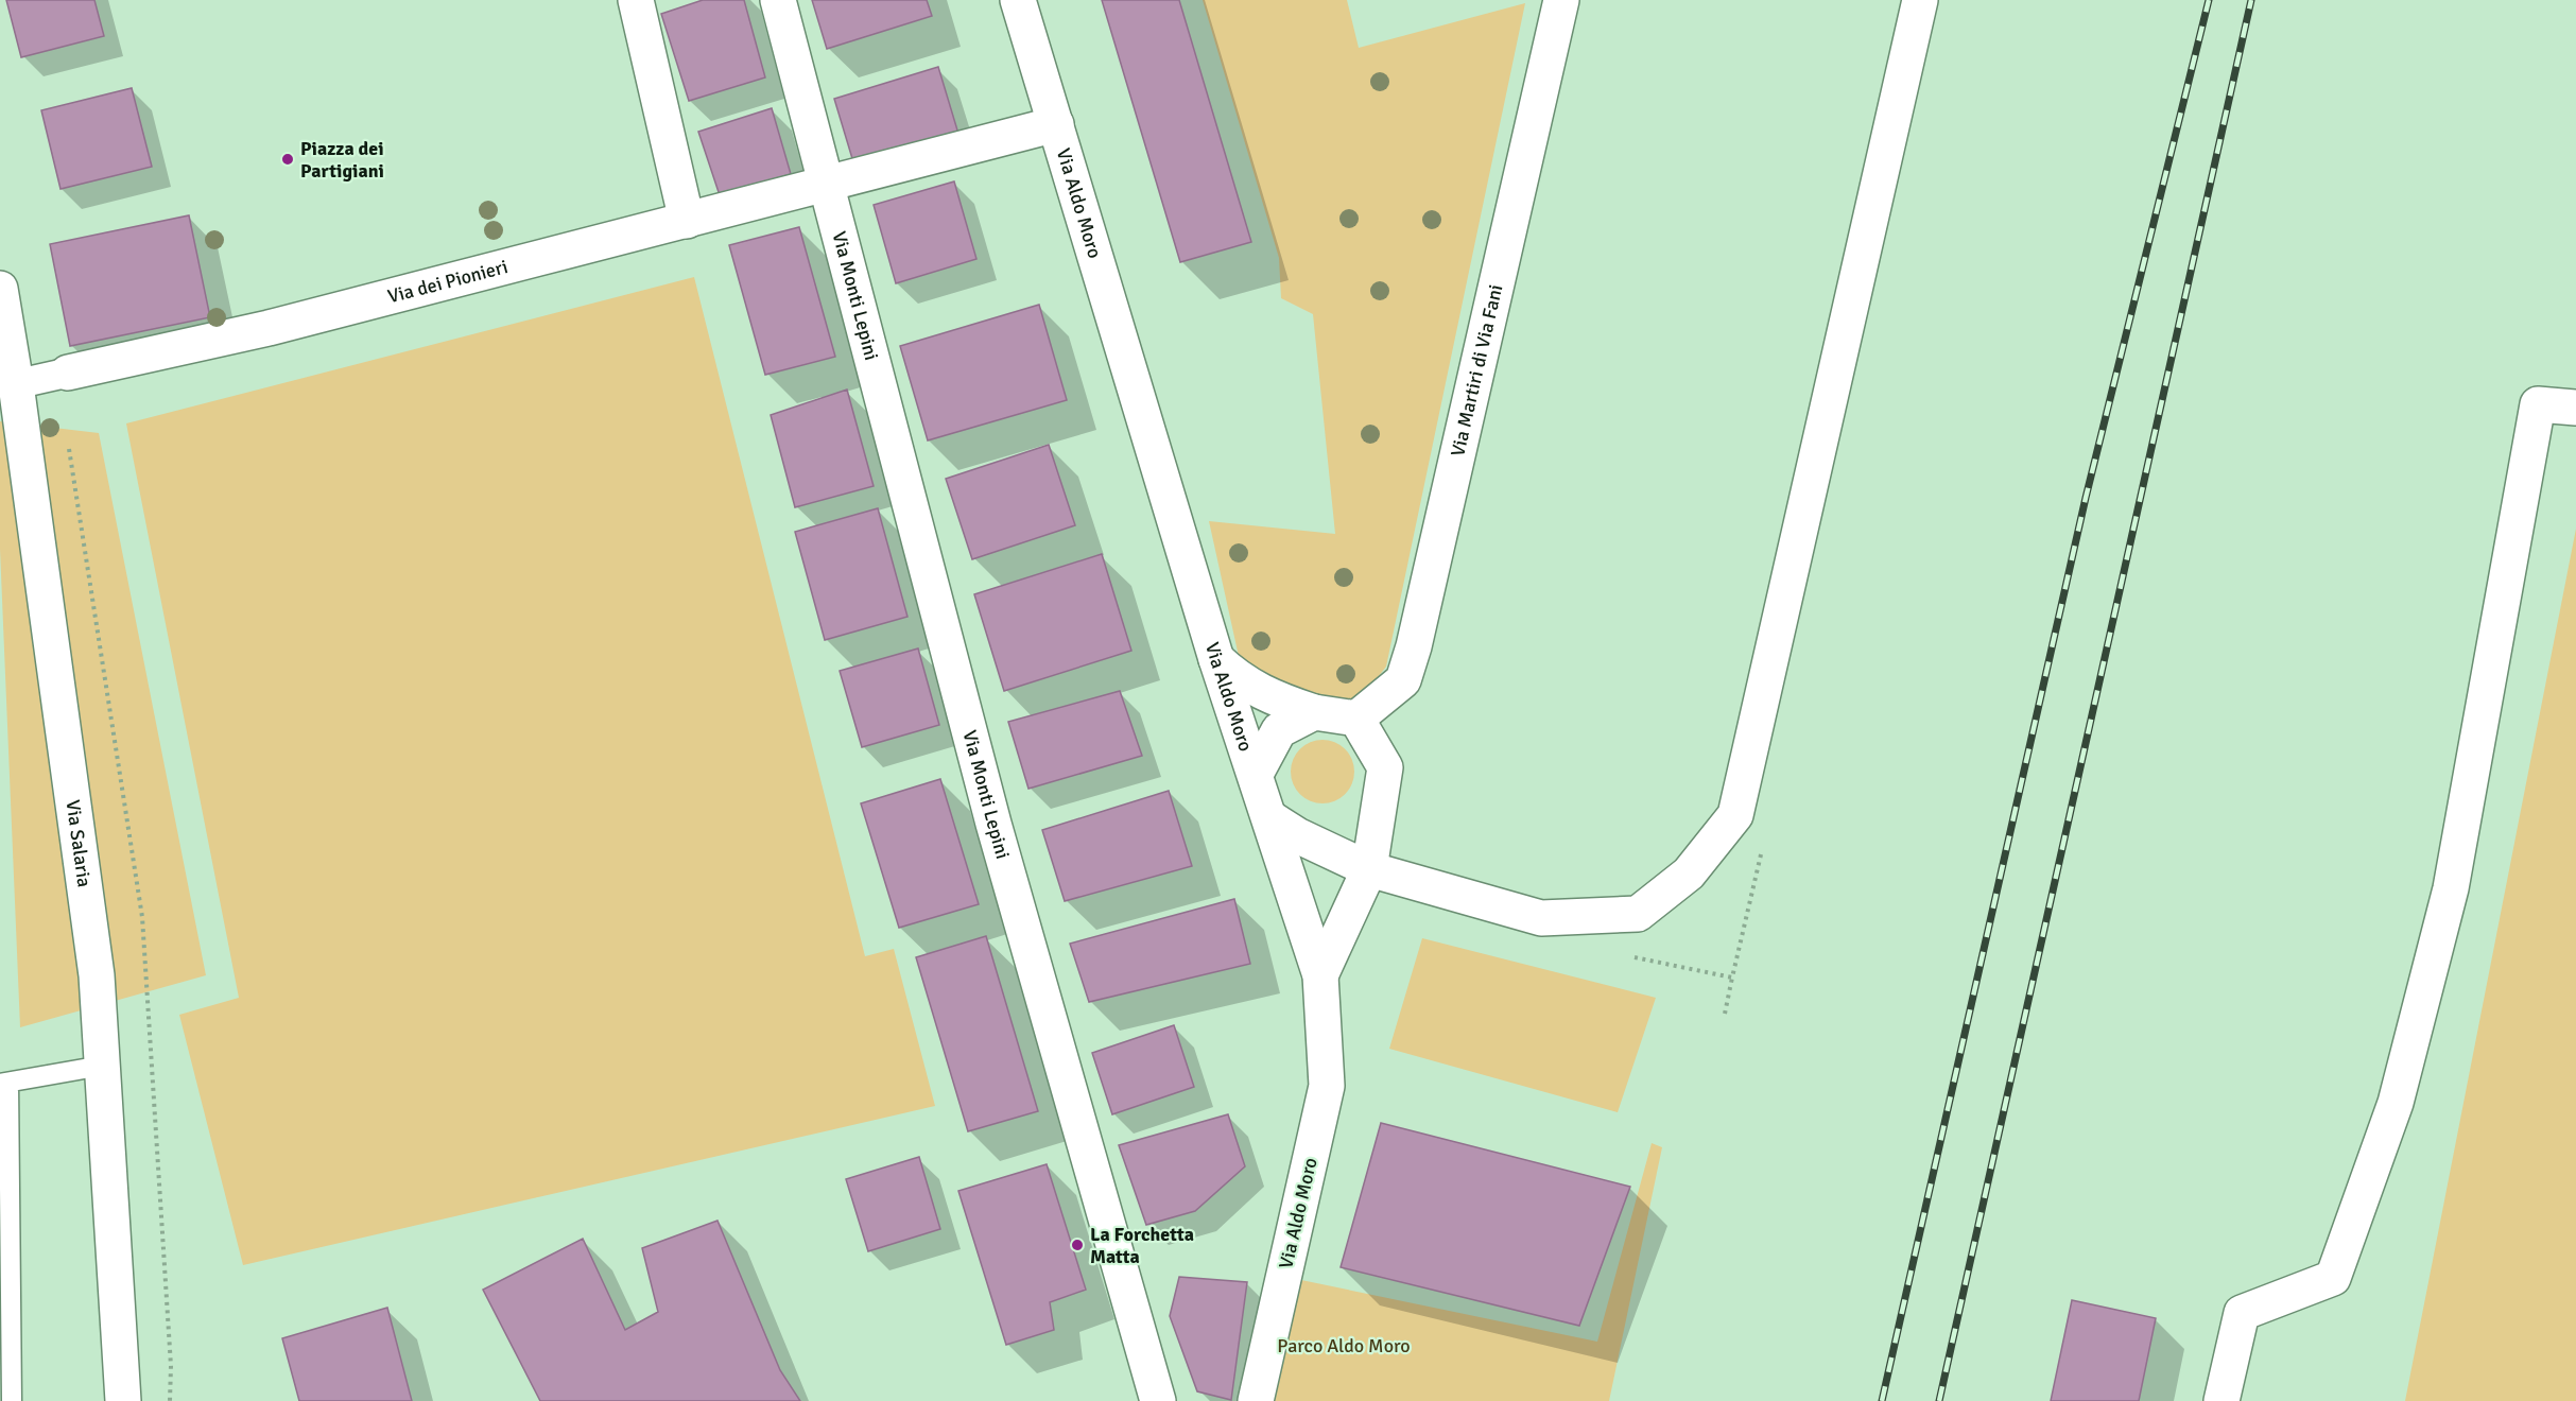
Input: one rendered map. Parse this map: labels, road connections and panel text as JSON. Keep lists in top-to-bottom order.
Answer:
{
  "streets": {
    "street": [
      "Via Aldo Moro",
      "Via dei Pionieri",
      "Via Monti Lepini",
      "Via Martiri di Via Fani",
      "Via Salaria"
    ]
  },
  "crossings": [
    ["Via dei Pionieri", "Via Monti Lepini"]
  ],
  "parks": ["Parco Aldo Moro"],
  "places": ["Piazza dei Partigiani", "La Forchetta Matta"]
}
